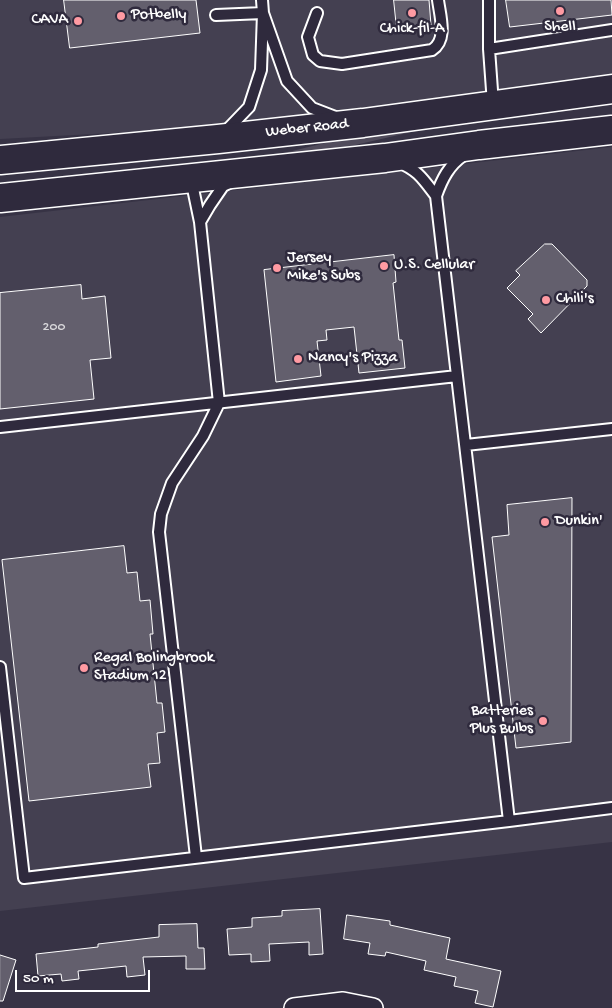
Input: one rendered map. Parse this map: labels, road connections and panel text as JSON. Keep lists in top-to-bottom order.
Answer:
{
  "streets": {
    "main road": ["Weber Road"]
  },
  "places": [
    "Shell",
    "Chick-fil-A",
    "Potbelly",
    "CAVA",
    "U.S. Cellular",
    "Jersey Mike's Subs",
    "Chili's",
    "Nancy's Pizza",
    "Dunkin'",
    "Regal Bolingbrook Stadium 12",
    "Batteries Plus Bulbs"
  ],
  "house_numbers": ["200"],
  "scale_bar": "50 m"
}
